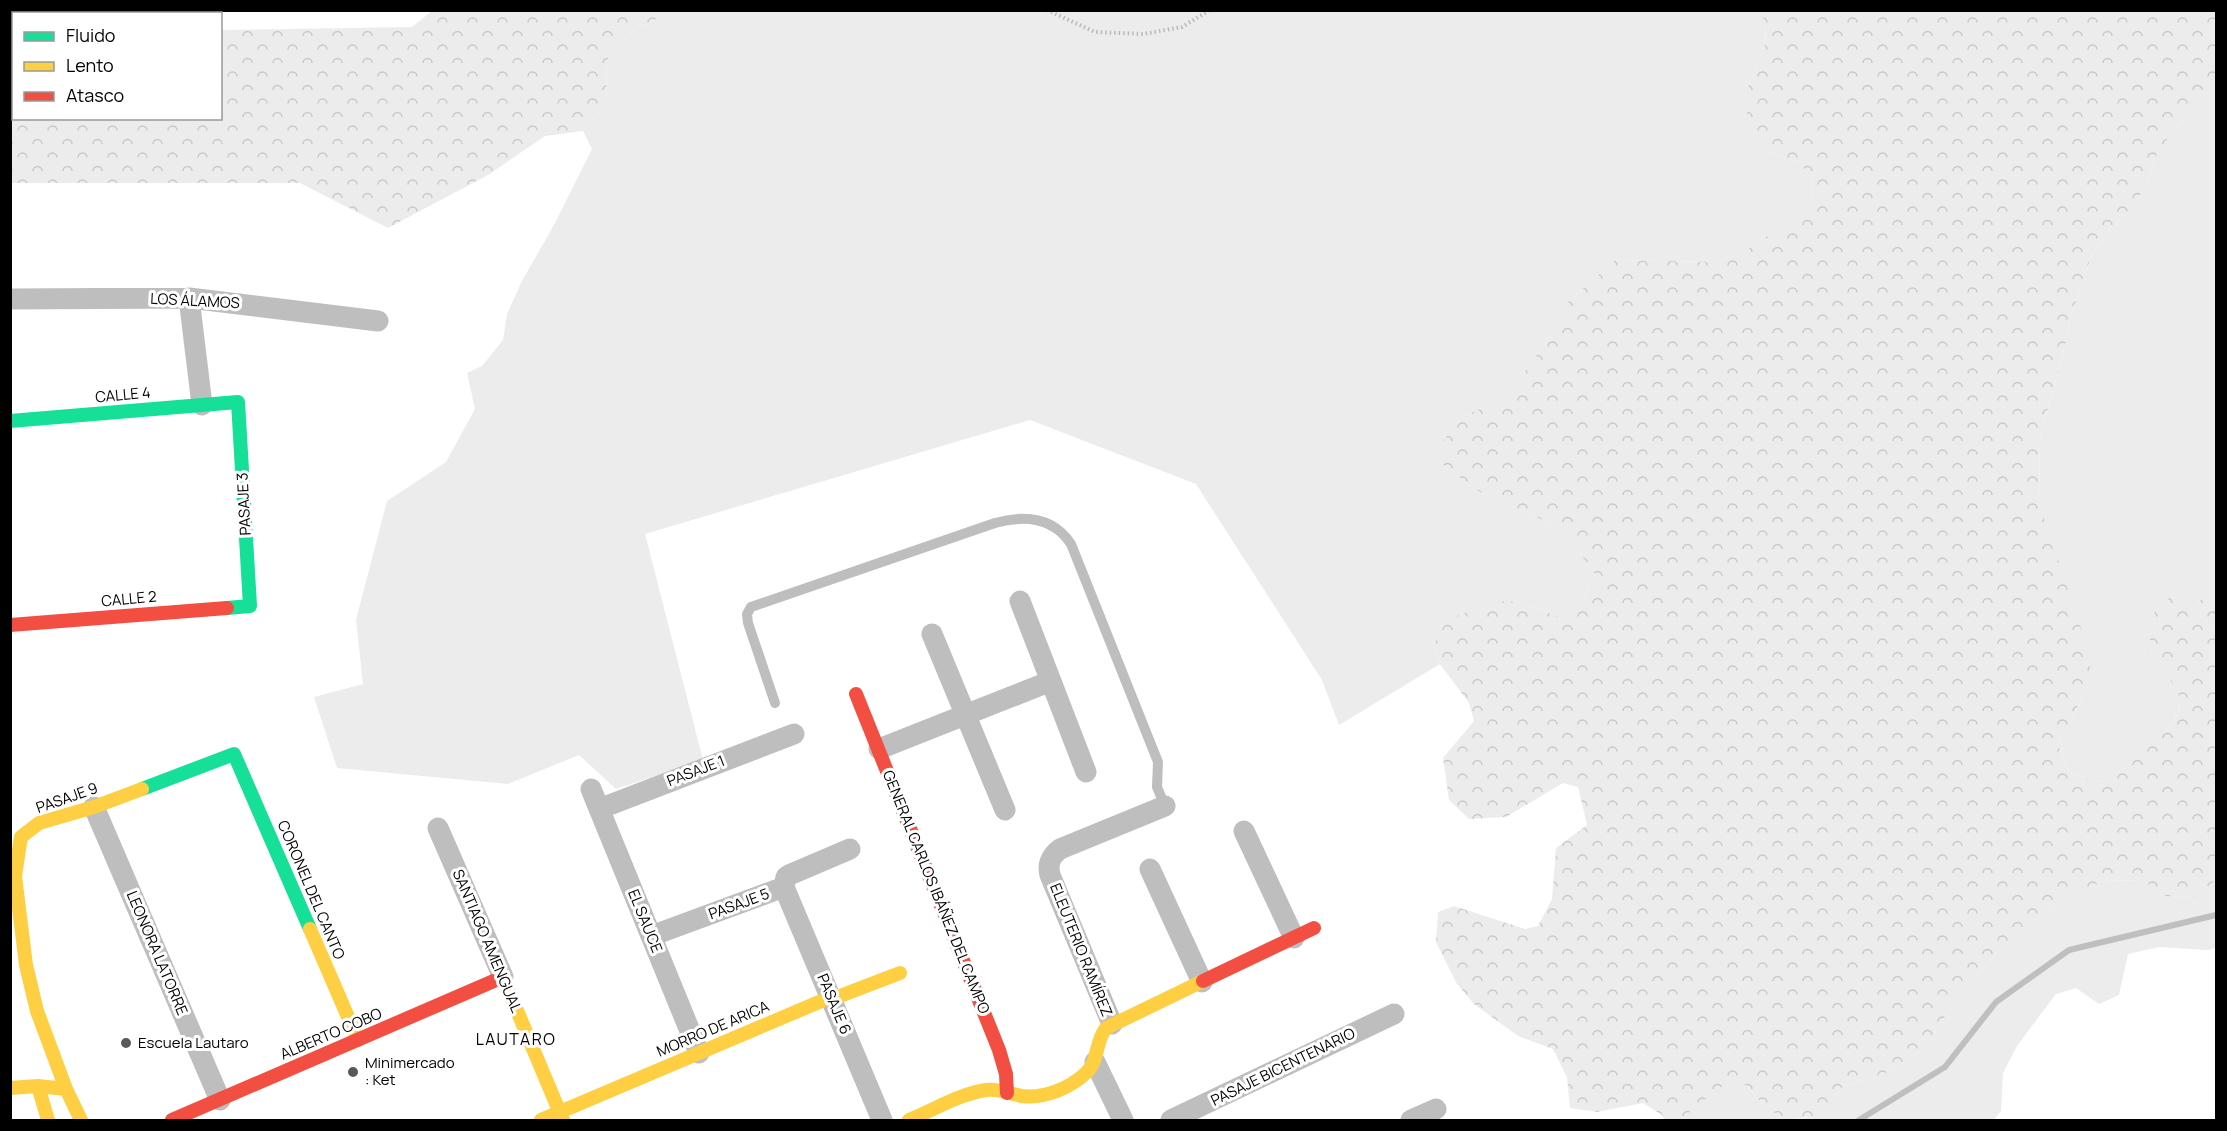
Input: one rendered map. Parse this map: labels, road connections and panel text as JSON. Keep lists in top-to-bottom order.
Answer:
{
  "streets": {
    "street": [
      "LOS ÁLAMOS",
      "CALLE 4",
      "PASAJE 3",
      "CALLE 2",
      "PASAJE 1",
      "PASAJE 9",
      "CORONEL DEL CANTO",
      "GENERAL CARLOS IBÁÑEZ DEL CAMPO",
      "PASAJE 5",
      "EL SAUCE",
      "SANTIAGO AMENGUAL",
      "ELEUTERIO RAMÍREZ",
      "LEONORA LATORRE",
      "PASAJE 6",
      "MORRO DE ARICA",
      "ALBERTO COBO",
      "PASAJE BICENTENARIO"
    ]
  },
  "crossings": [
    ["CALLE 4", "PASAJE 3"],
    ["PASAJE 3", "CALLE 2"],
    ["PASAJE 1", "EL SAUCE"],
    ["PASAJE 9", "CORONEL DEL CANTO"],
    ["PASAJE 9", "LEONORA LATORRE"],
    ["CORONEL DEL CANTO", "ALBERTO COBO"],
    ["PASAJE 5", "EL SAUCE"],
    ["PASAJE 5", "PASAJE 6"],
    ["EL SAUCE", "MORRO DE ARICA"],
    ["SANTIAGO AMENGUAL", "MORRO DE ARICA"],
    ["SANTIAGO AMENGUAL", "ALBERTO COBO"],
    ["LEONORA LATORRE", "ALBERTO COBO"],
    ["PASAJE 6", "MORRO DE ARICA"]
  ],
  "districts": ["LAUTARO"],
  "places": ["Escuela Lautaro", "Minimercado : Ket"],
  "legend": ["Fluido", "Lento", "Atasco"]
}
